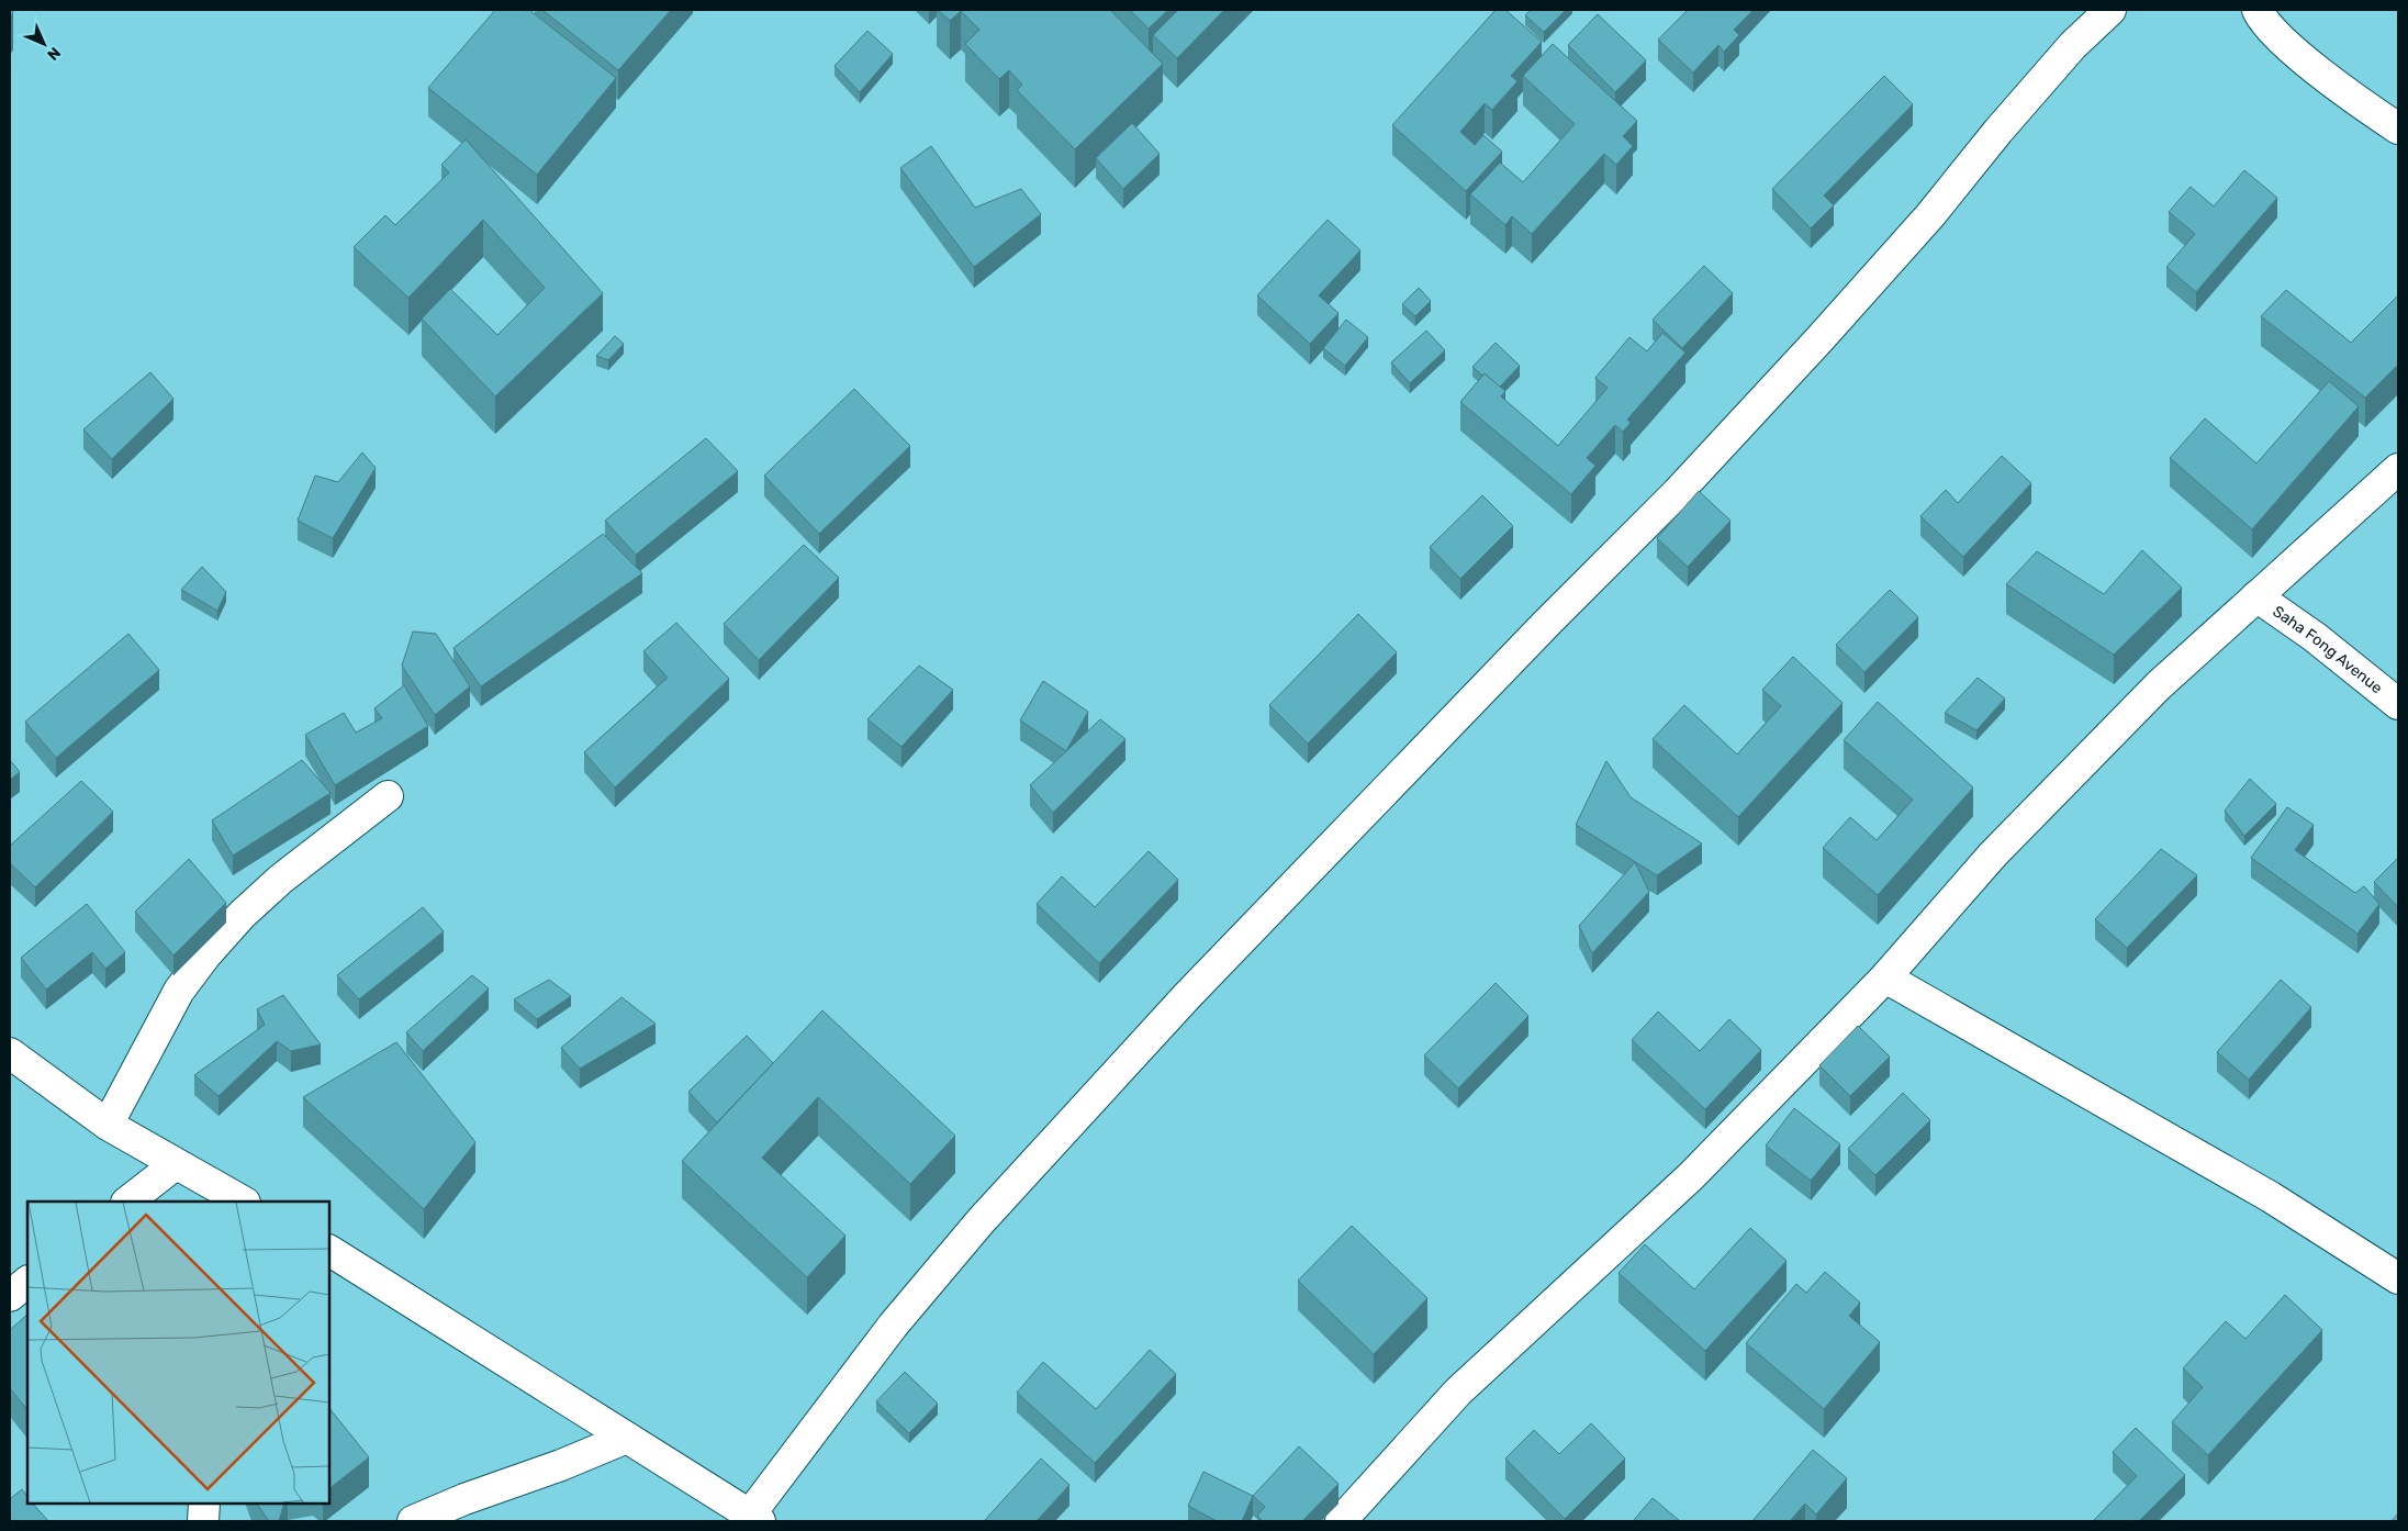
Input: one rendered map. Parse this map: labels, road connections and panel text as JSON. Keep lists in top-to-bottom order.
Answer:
{
  "streets": {
    "street": ["Saha Fong Avenue"]
  },
  "north": "bottom right"
}
